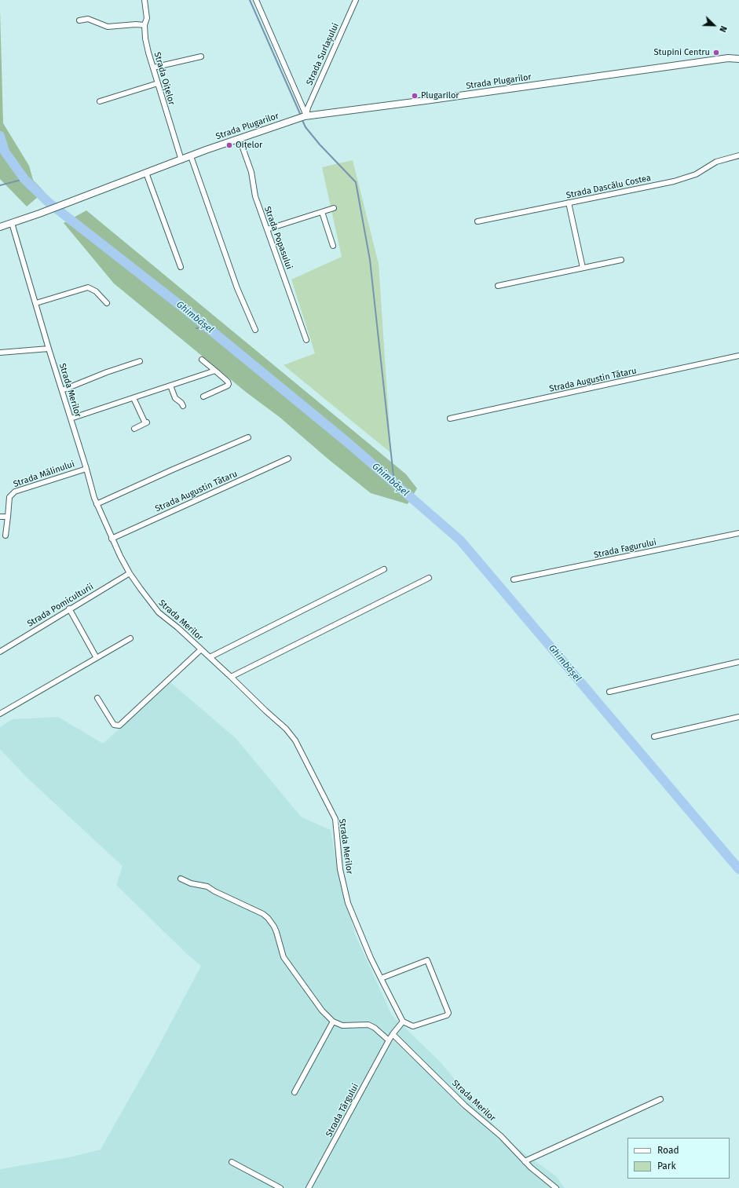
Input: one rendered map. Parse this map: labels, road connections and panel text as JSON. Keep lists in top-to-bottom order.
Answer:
{
  "streets": {
    "street": [
      "Strada Surlașului",
      "Strada Oițelor",
      "Strada Plugarilor",
      "Strada Dascălu Costea",
      "Strada Popasului",
      "Strada Augustin Tătaru",
      "Strada Merilor",
      "Strada Mălinului",
      "Strada Fagurului",
      "Strada Pomiculturii",
      "Strada Târgului"
    ]
  },
  "crossings": [
    ["Strada Surlașului", "Strada Plugarilor"],
    ["Strada Oițelor", "Strada Plugarilor"],
    ["Strada Plugarilor", "Strada Popasului"],
    ["Strada Plugarilor", "Strada Merilor"],
    ["Strada Augustin Tătaru", "Strada Merilor"],
    ["Strada Merilor", "Strada Mălinului"],
    ["Strada Merilor", "Strada Pomiculturii"],
    ["Strada Merilor", "Strada Târgului"]
  ],
  "water": ["Ghimbășel"],
  "places": ["Stupini Centru", "Plugarilor", "Oițelor"],
  "legend": ["Road", "Park"],
  "north": "bottom right"
}
